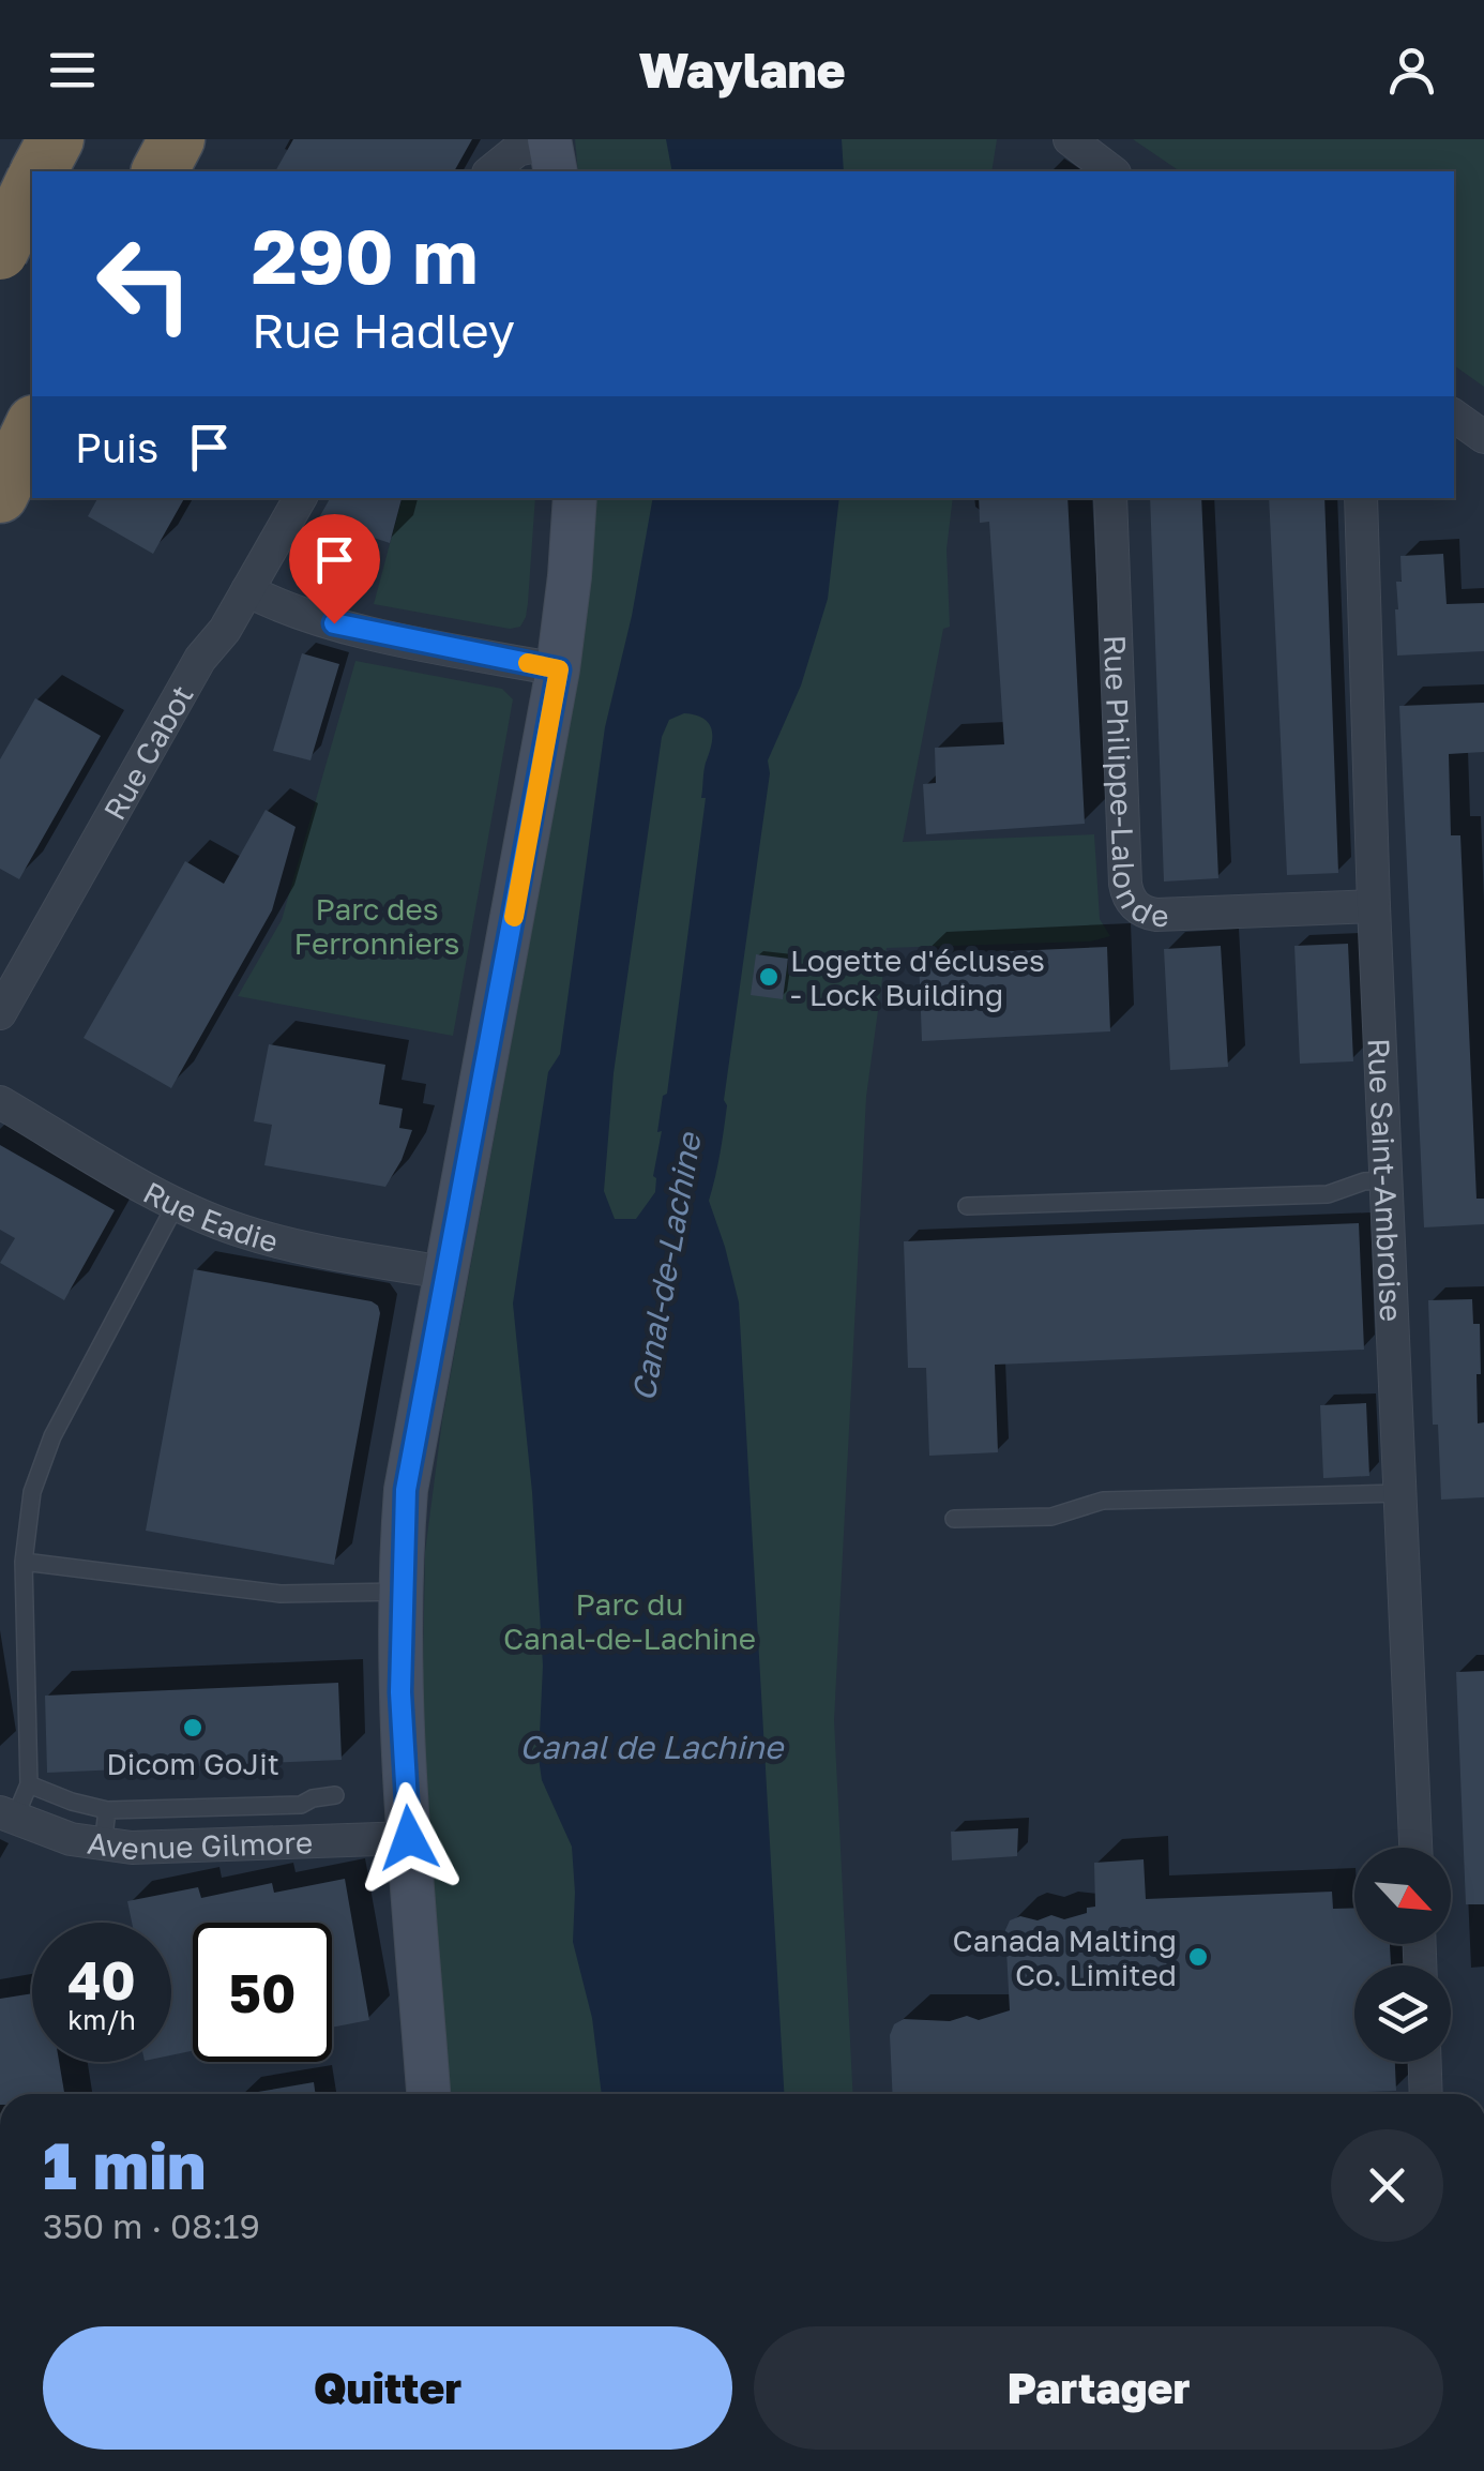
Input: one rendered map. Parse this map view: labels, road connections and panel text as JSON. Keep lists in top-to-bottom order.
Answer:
{
  "streets": {
    "street": [
      "Rue Cabot",
      "Rue Philippe-Lalonde",
      "Rue Saint-Ambroise",
      "Rue Eadie",
      "Avenue Gilmore"
    ]
  },
  "crossings": [
    ["Rue Philippe-Lalonde", "Rue Saint-Ambroise"]
  ],
  "water": ["Canal-de-Lachine", "Canal de Lachine"],
  "parks": ["Parc des Ferronniers", "Parc du Canal-de-Lachine"],
  "places": ["Logette d'écluses - Lock Building", "Dicom GoJit", "Canada Malting Co. Limited"],
  "north": "bottom right",
  "page": {
    "header": "Waylane",
    "turn": ["290 m", "Rue Hadley"],
    "then": "Puis",
    "speed": "40 km/h",
    "limit": "50",
    "heading": ["1 min", "350 m · 08:19"],
    "buttons": ["Quitter", "Partager"]
  }
}
